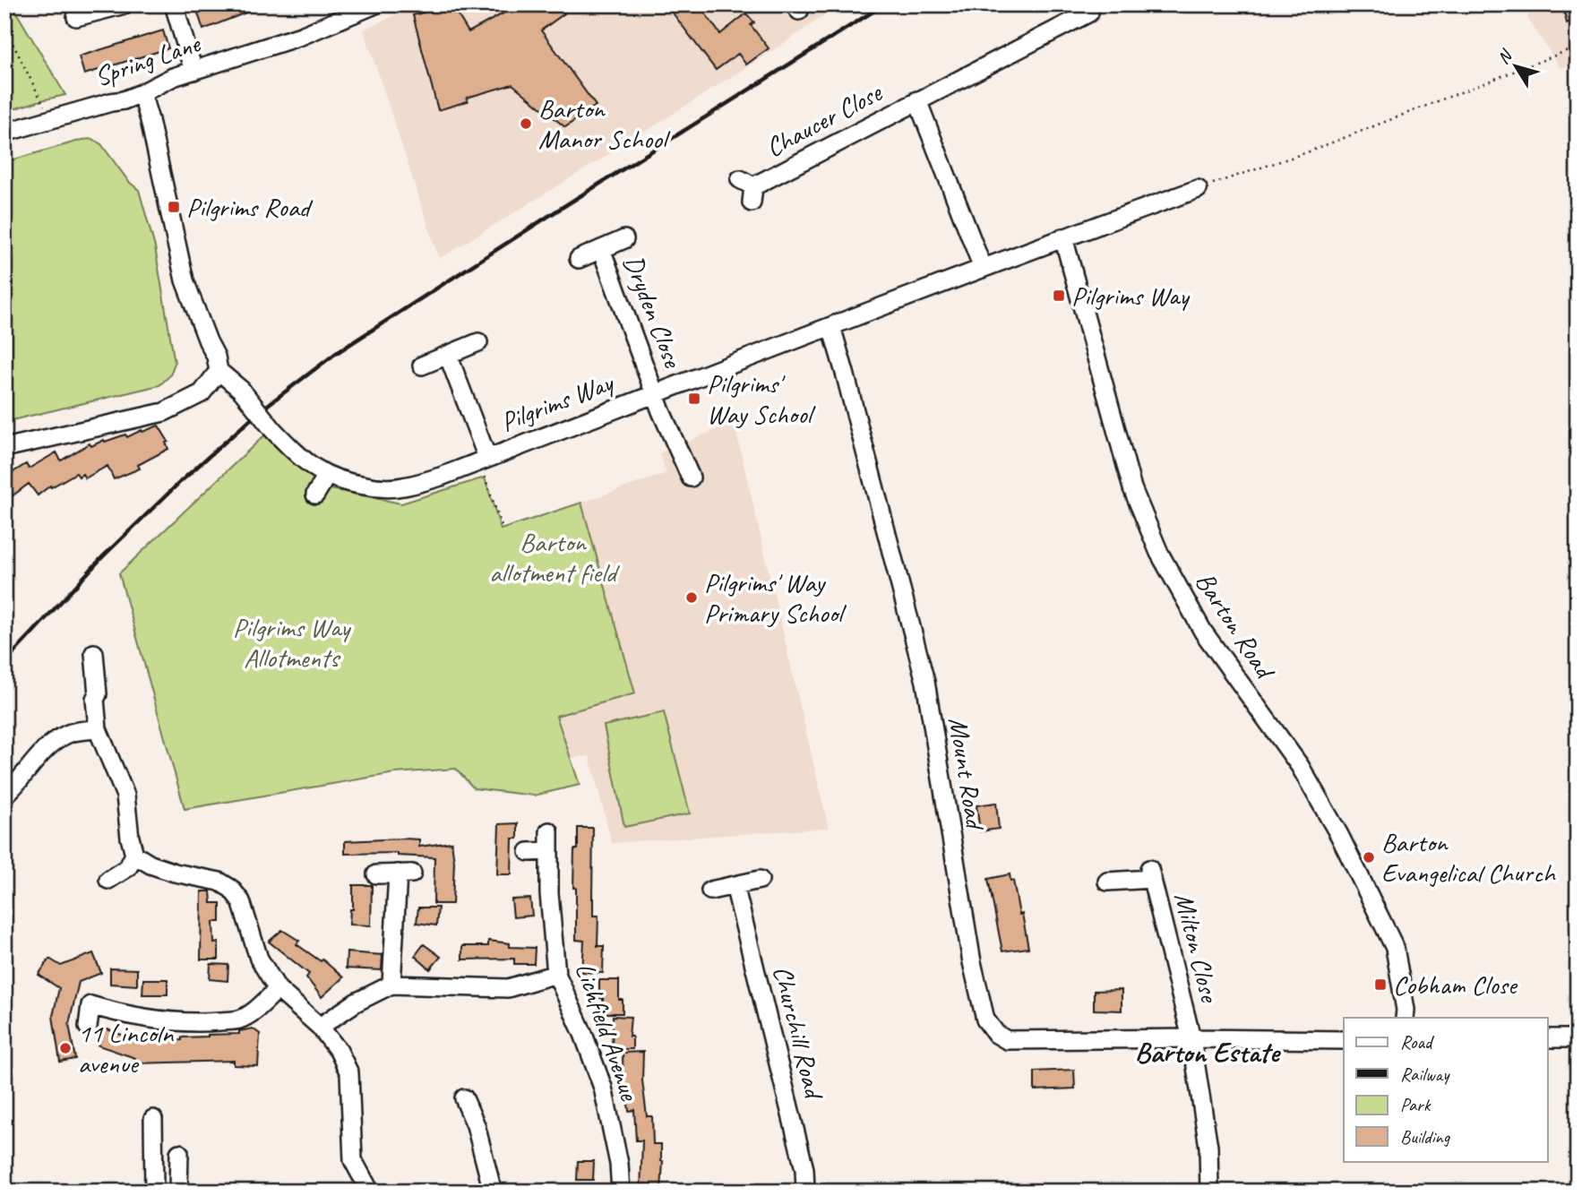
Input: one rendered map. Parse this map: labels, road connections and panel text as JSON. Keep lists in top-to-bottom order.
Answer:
{
  "streets": {
    "street": [
      "Spring Lane",
      "Chaucer Close",
      "Dryden Close",
      "Pilgrims Way",
      "Barton Road",
      "Mount Road",
      "Milton Close",
      "Lichfield Avenue",
      "Churchill Road"
    ]
  },
  "crossings": [
    ["Chaucer Close", "Pilgrims Way"],
    ["Dryden Close", "Pilgrims Way"],
    ["Pilgrims Way", "Barton Road"],
    ["Pilgrims Way", "Mount Road"],
    ["Mount Road", "Milton Close"]
  ],
  "districts": ["Barton Estate"],
  "parks": ["Barton allotment field", "Pilgrims Way Allotments"],
  "places": {
    "other": [
      "Barton Manor School",
      "Pilgrims' Way Primary School",
      "Barton Evangelical Church",
      "11 Lincoln avenue"
    ],
    "transit": [
      "Pilgrims Road",
      "Pilgrims Way",
      "Pilgrims' Way School",
      "Cobham Close"
    ]
  },
  "legend": [
    "Road",
    "Railway",
    "Park",
    "Building"
  ],
  "north": "top left"
}
